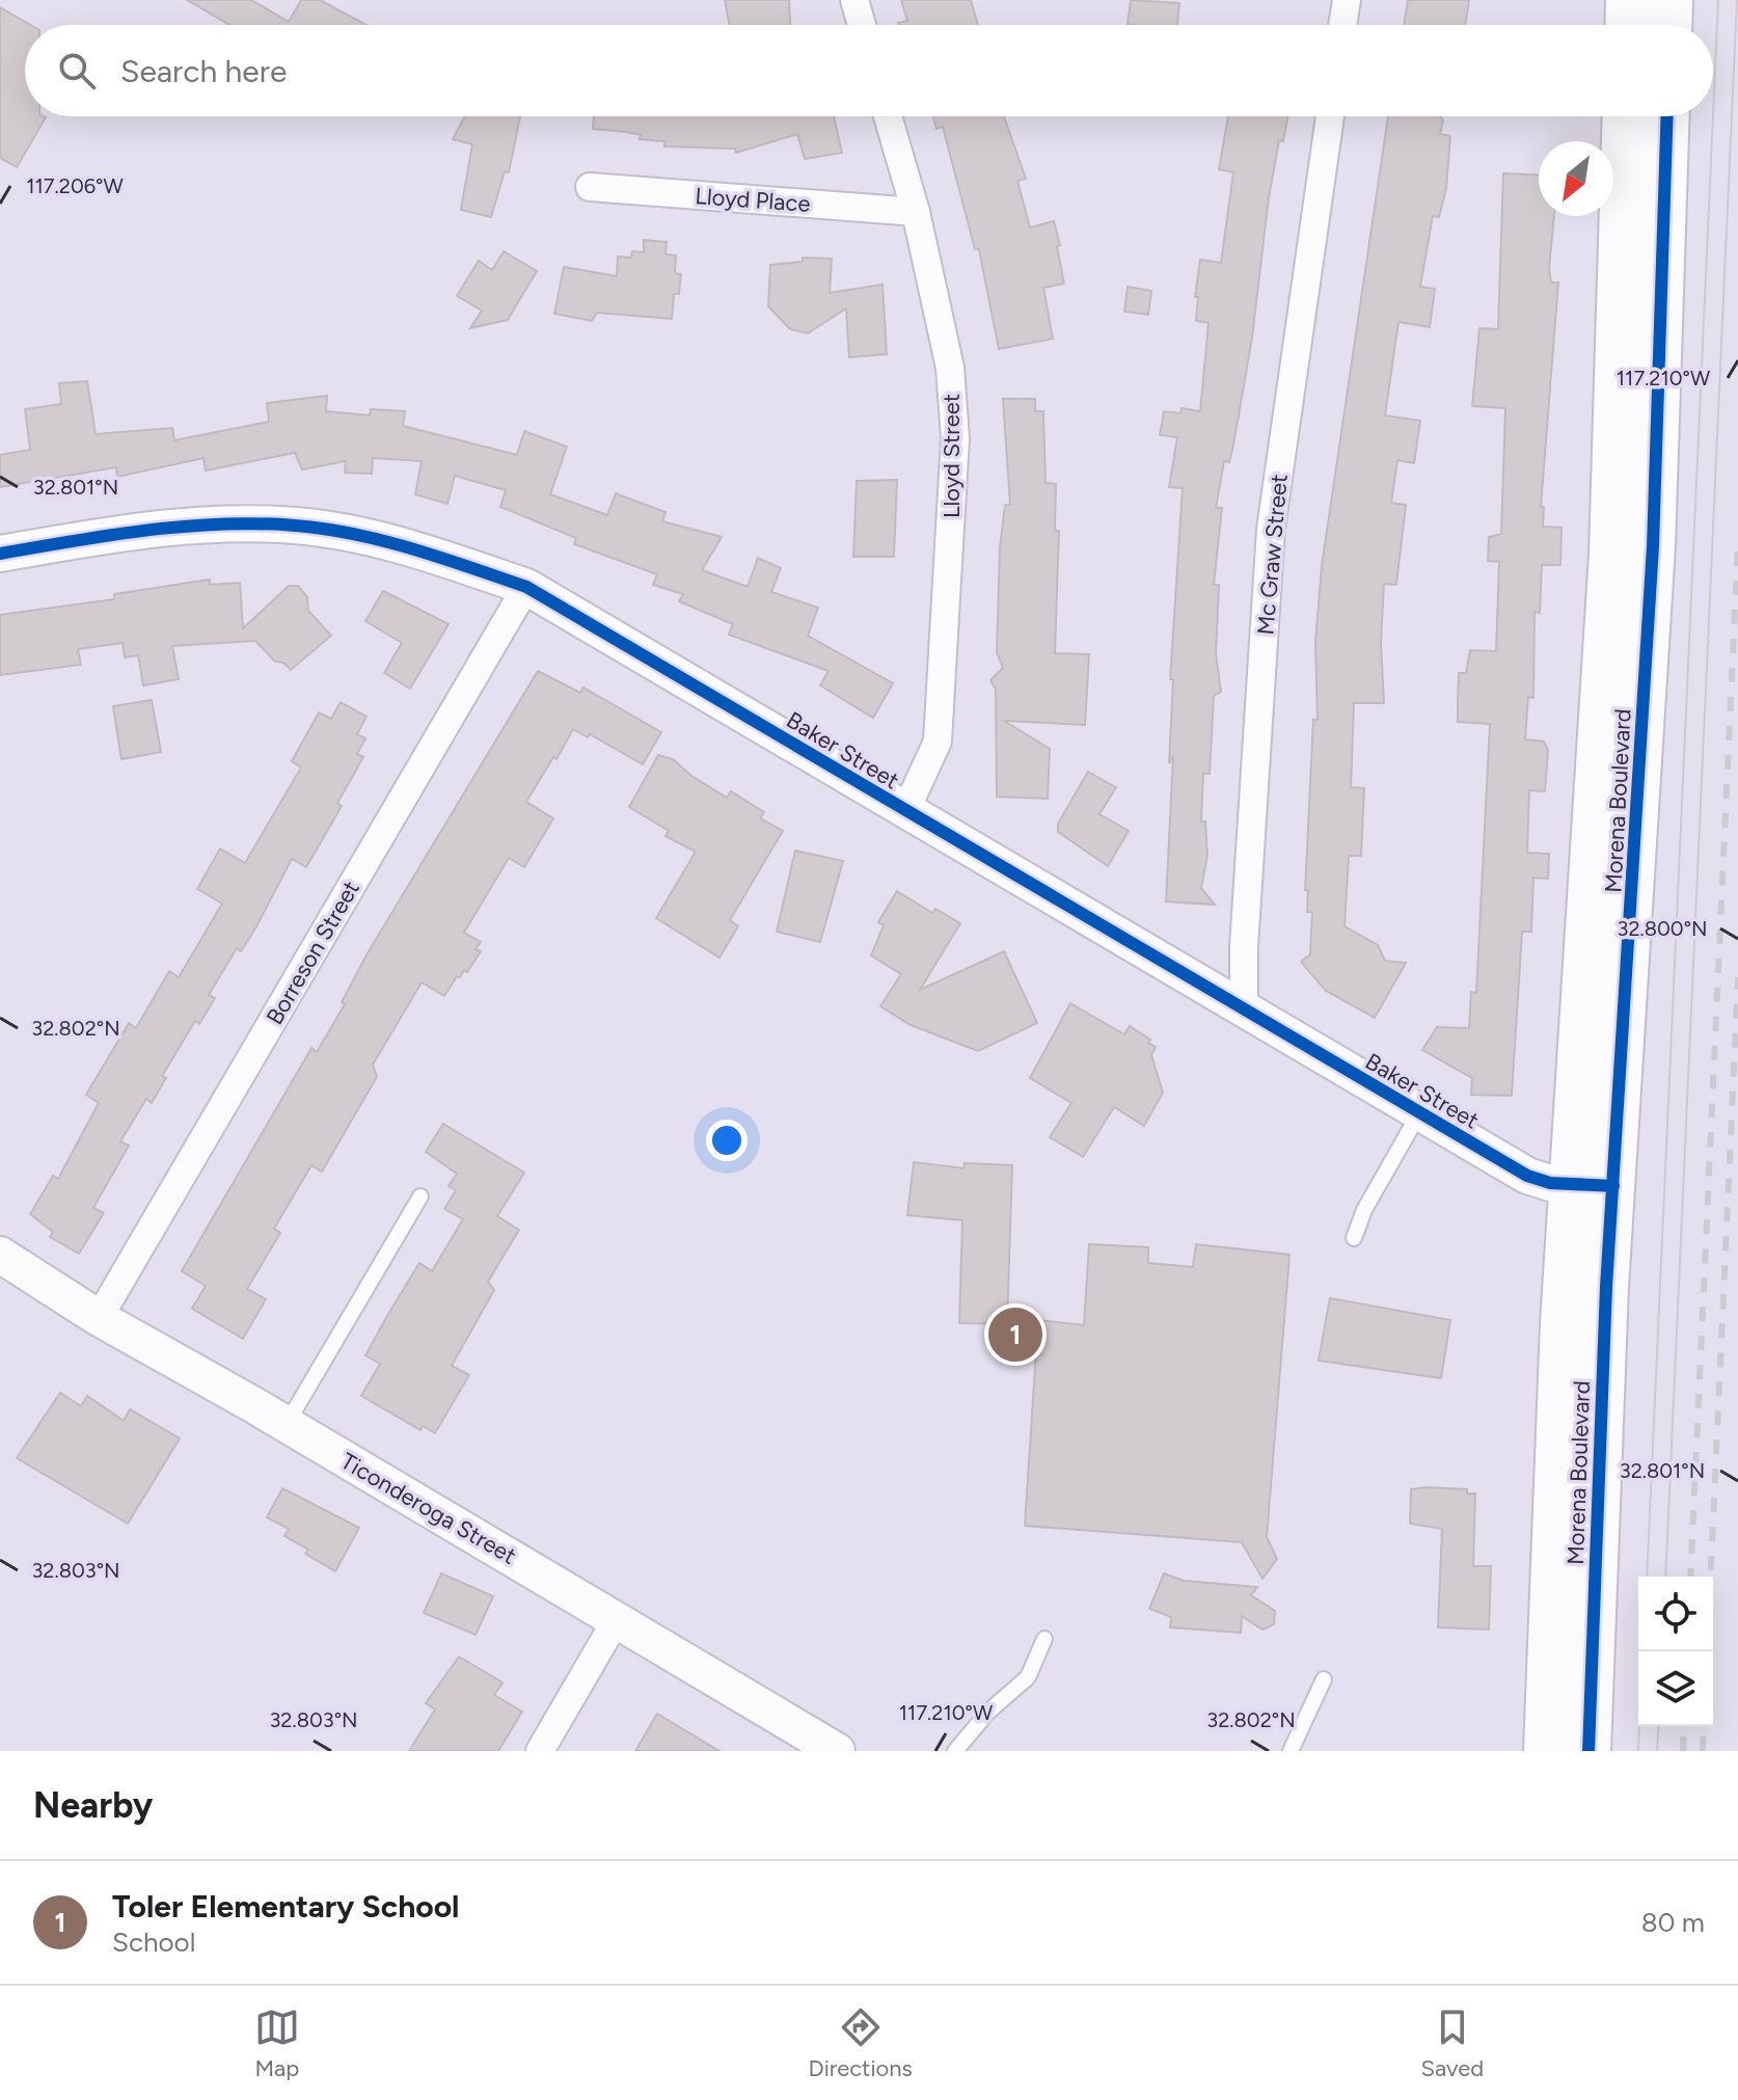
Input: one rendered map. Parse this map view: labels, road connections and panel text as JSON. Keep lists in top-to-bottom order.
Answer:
{
  "streets": {
    "main road": ["Morena Boulevard"],
    "street": [
      "Lloyd Place",
      "Lloyd Street",
      "Mc Graw Street",
      "Baker Street",
      "Borreson Street",
      "Ticonderoga Street"
    ]
  },
  "crossings": [
    ["Lloyd Place", "Lloyd Street"],
    ["Lloyd Street", "Baker Street"],
    ["Mc Graw Street", "Baker Street"],
    ["Baker Street", "Morena Boulevard"],
    ["Baker Street", "Borreson Street"],
    ["Borreson Street", "Ticonderoga Street"]
  ],
  "north": "bottom left",
  "page": {
    "search": "Search here",
    "pins": "1",
    "heading": "Nearby",
    "list": [
      {
        "mark": "1",
        "name": "Toler Elementary School",
        "note": "School",
        "value": "80 m"
      }
    ],
    "nav": ["Map", "Directions", "Saved"]
  },
  "coordinates": [
    "117.206°W",
    "117.210°W",
    "32.801°N",
    "32.800°N",
    "32.802°N",
    "32.803°N"
  ]
}
